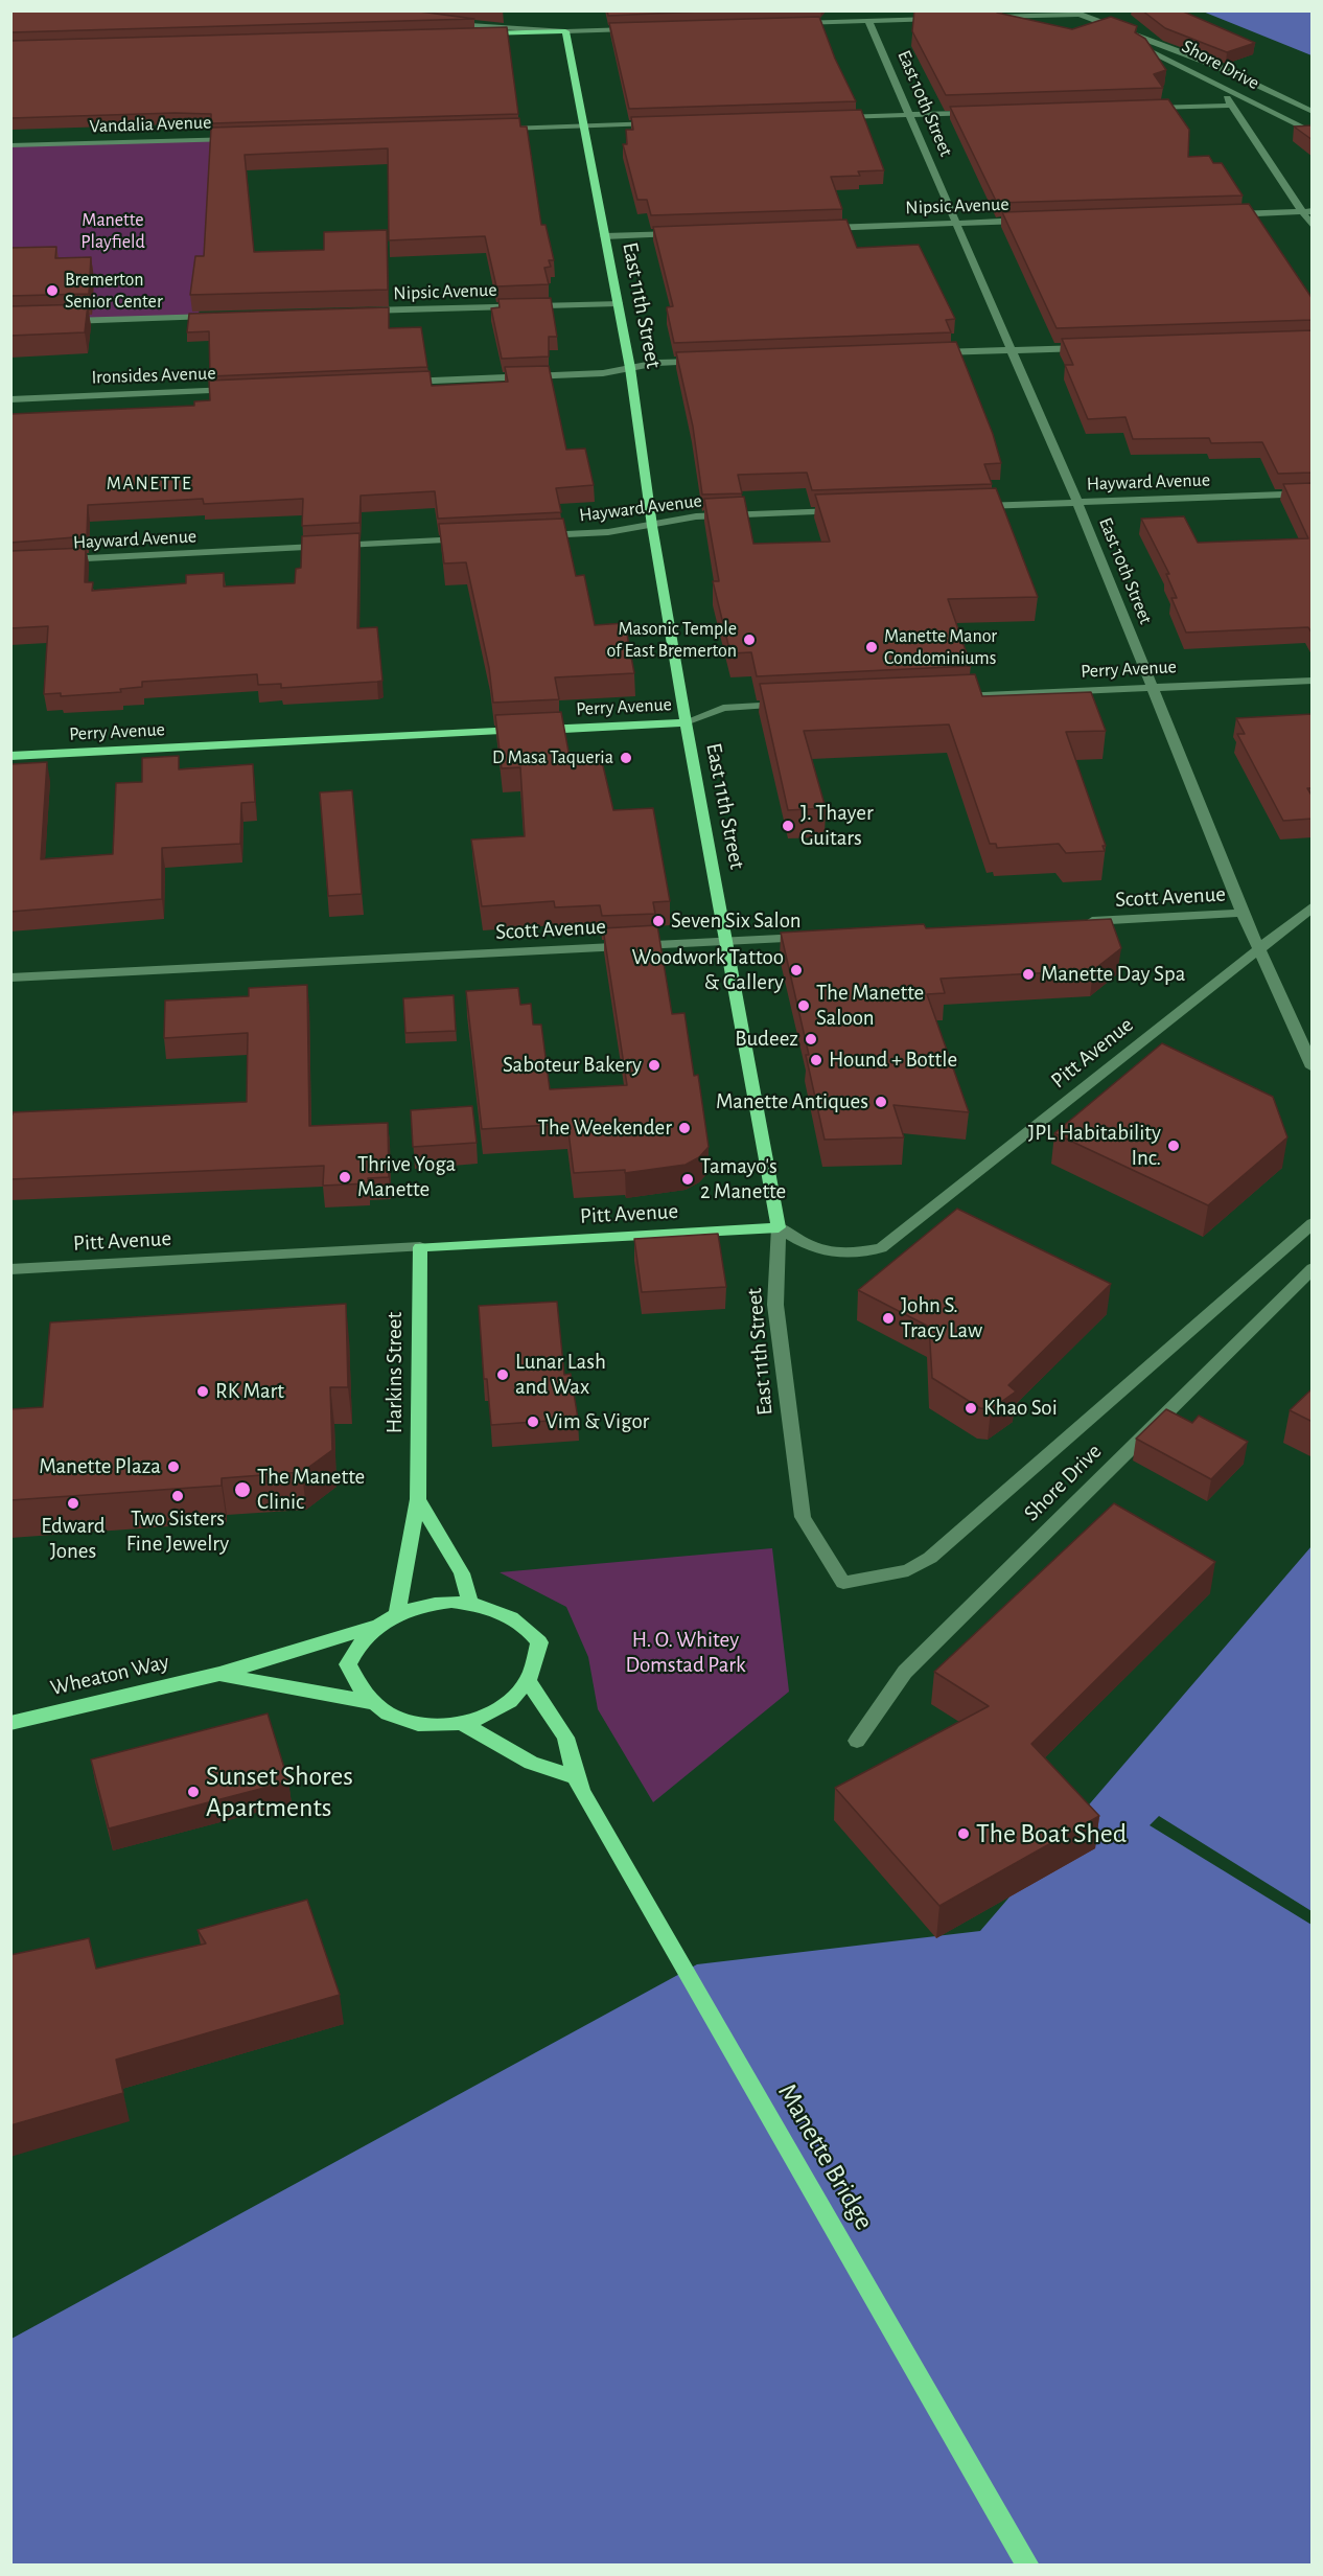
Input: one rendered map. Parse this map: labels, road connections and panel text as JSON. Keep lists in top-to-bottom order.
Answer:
{
  "streets": {
    "main road": [
      "East 11th Street",
      "Perry Avenue",
      "Pitt Avenue",
      "Harkins Street",
      "Wheaton Way",
      "Manette Bridge"
    ],
    "street": [
      "Shore Drive",
      "East 10th Street",
      "Vandalia Avenue",
      "Nipsic Avenue",
      "Ironsides Avenue",
      "Hayward Avenue",
      "Scott Avenue"
    ]
  },
  "crossings": [
    ["Shore Drive", "East 11th Street"],
    ["East 10th Street", "Nipsic Avenue"],
    ["East 10th Street", "Hayward Avenue"],
    ["East 10th Street", "Perry Avenue"],
    ["East 10th Street", "Scott Avenue"],
    ["East 10th Street", "Pitt Avenue"],
    ["Nipsic Avenue", "East 11th Street"],
    ["East 11th Street", "Hayward Avenue"],
    ["East 11th Street", "Perry Avenue"],
    ["East 11th Street", "Scott Avenue"],
    ["East 11th Street", "Pitt Avenue"],
    ["Pitt Avenue", "Harkins Street"],
    ["Harkins Street", "Wheaton Way"],
    ["Harkins Street", "Manette Bridge"],
    ["Wheaton Way", "Manette Bridge"]
  ],
  "districts": ["MANETTE"],
  "parks": ["Manette Playfield", "H. O. Whitey Domstad Park"],
  "places": [
    "Bremerton Senior Center",
    "Masonic Temple of East Bremerton",
    "Manette Manor Condominiums",
    "D Masa Taqueria",
    "J. Thayer Guitars",
    "Seven Six Salon",
    "Woodwork Tattoo & Gallery",
    "Manette Day Spa",
    "The Manette Saloon",
    "Budeez",
    "Hound + Bottle",
    "Saboteur Bakery",
    "Manette Antiques",
    "The Weekender",
    "JPL Habitability Inc.",
    "Thrive Yoga Manette",
    "Tamayo's 2 Manette",
    "John S. Tracy Law",
    "Lunar Lash and Wax",
    "RK Mart",
    "Khao Soi",
    "Vim & Vigor",
    "Manette Plaza",
    "The Manette Clinic",
    "Two Sisters Fine Jewelry",
    "Edward Jones",
    "Sunset Shores Apartments",
    "The Boat Shed"
  ]
}
